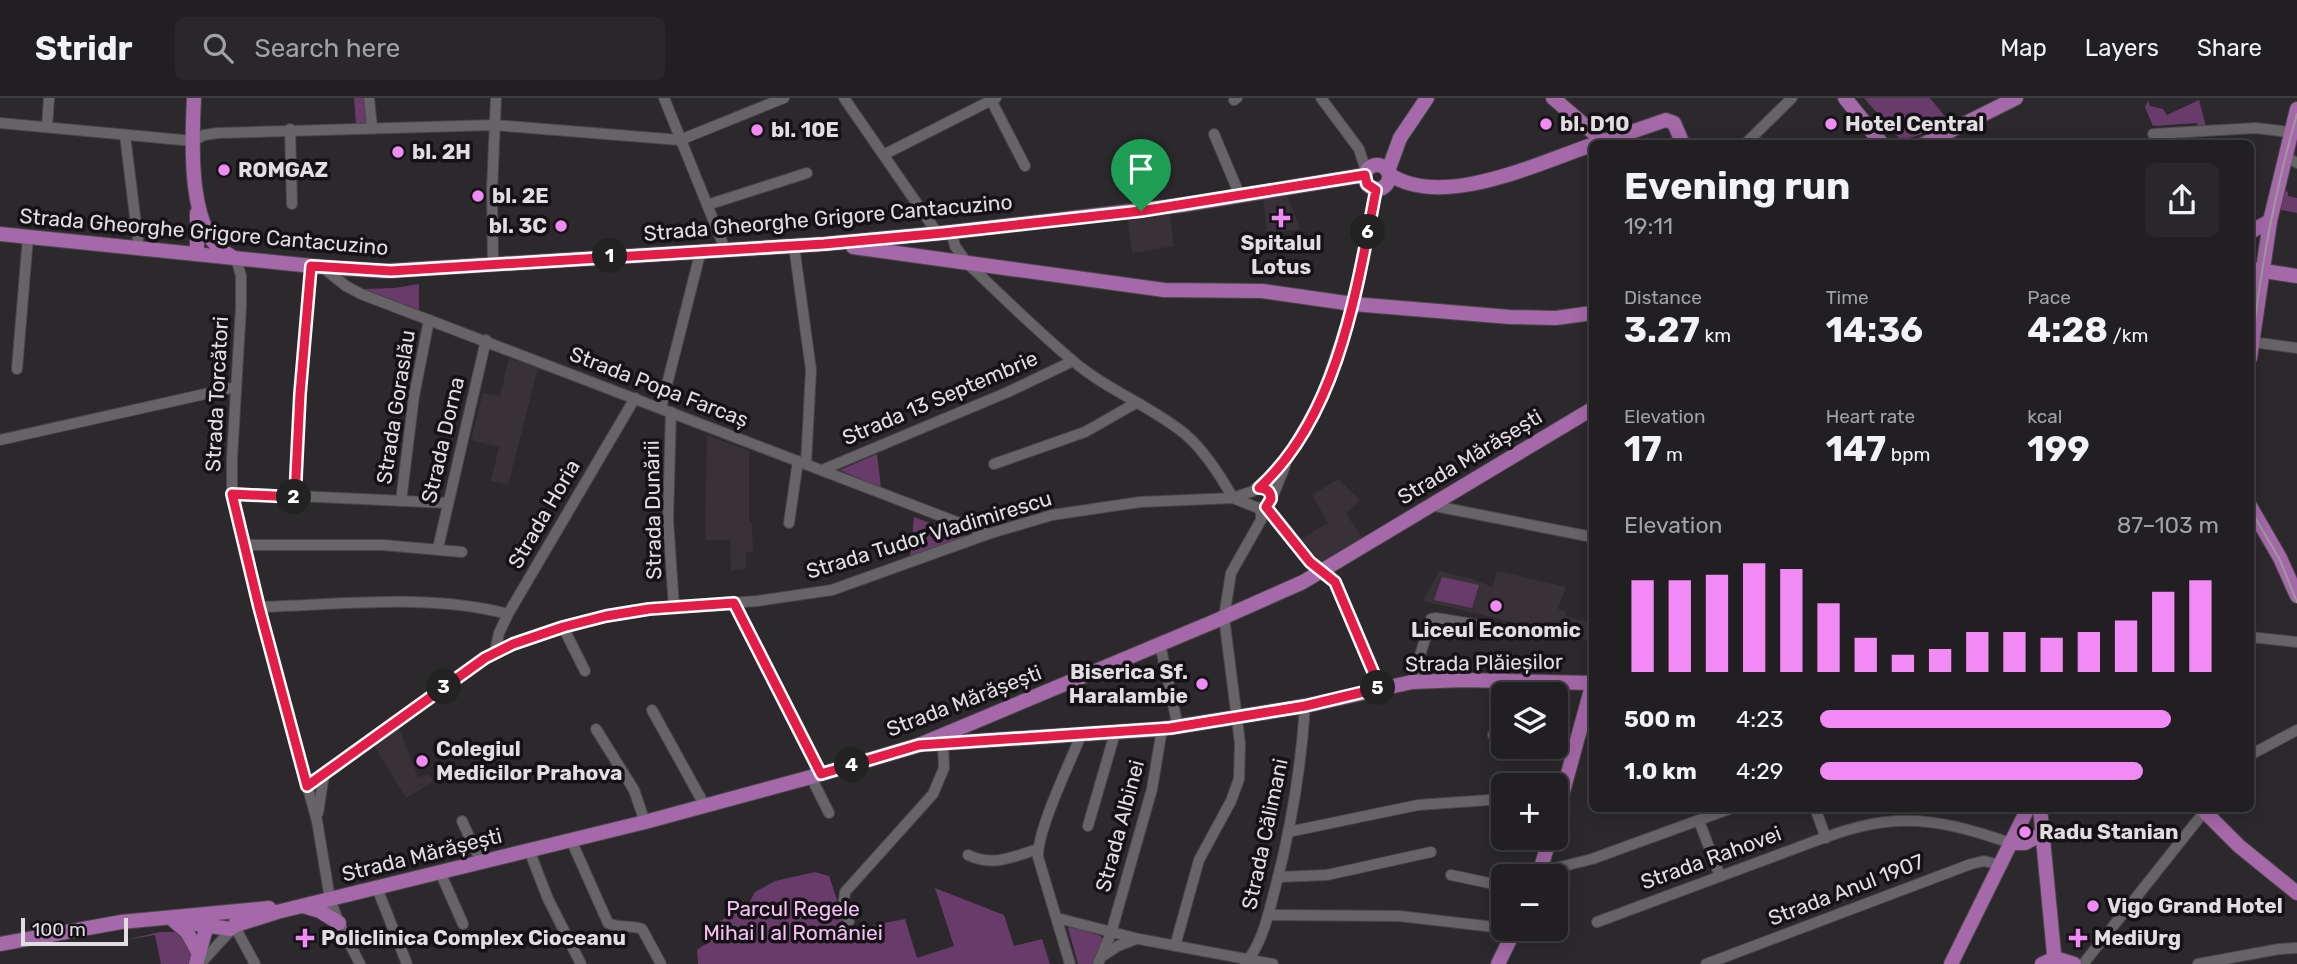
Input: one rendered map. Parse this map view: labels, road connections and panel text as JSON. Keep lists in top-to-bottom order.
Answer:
{
  "streets": {
    "main road": ["Strada Gheorghe Grigore Cantacuzino", "Strada Mărășești", "Strada Plăieșilor"],
    "street": [
      "Strada Popa Farcaș",
      "Strada Torcători",
      "Strada 13 Septembrie",
      "Strada Goraslău",
      "Strada Dorna",
      "Strada Dunării",
      "Strada Horia",
      "Strada Tudor Vladimirescu",
      "Strada Albinei",
      "Strada Călimani",
      "Strada Rahovei",
      "Strada Anul 1907"
    ]
  },
  "crossings": [
    ["Strada Gheorghe Grigore Cantacuzino", "Strada Popa Farcaș"],
    ["Strada Gheorghe Grigore Cantacuzino", "Strada Torcători"],
    ["Strada Gheorghe Grigore Cantacuzino", "Strada Dunării"],
    ["Strada Popa Farcaș", "Strada 13 Septembrie"],
    ["Strada Popa Farcaș", "Strada Goraslău"],
    ["Strada Popa Farcaș", "Strada Dorna"],
    ["Strada Popa Farcaș", "Strada Dunării"],
    ["Strada Popa Farcaș", "Strada Horia"],
    ["Strada Popa Farcaș", "Strada Tudor Vladimirescu"],
    ["Strada Torcători", "Strada Mărășești"],
    ["Strada Torcători", "Strada Tudor Vladimirescu"],
    ["Strada Mărășești", "Strada Plăieșilor"],
    ["Strada Dunării", "Strada Tudor Vladimirescu"],
    ["Strada Horia", "Strada Tudor Vladimirescu"],
    ["Strada Plăieșilor", "Strada Albinei"],
    ["Strada Plăieșilor", "Strada Călimani"]
  ],
  "parks": ["Parcul Regele Mihai I al României"],
  "places": {
    "other": [
      "bl. D10",
      "Hotel Central",
      "bl. 10E",
      "bl. 2H",
      "ROMGAZ",
      "bl. 2E",
      "bl. 3C",
      "Liceul Economic",
      "Biserica Sf. Haralambie",
      "Colegiul Medicilor Prahova",
      "Radu Stanian",
      "Vigo Grand Hotel"
    ],
    "health": ["Spitalul Lotus", "Policlinica Complex Cioceanu", "MediUrg"]
  },
  "scale_bar": "100 m",
  "page": {
    "header": "Stridr",
    "search": "Search here",
    "nav": ["Map", "Layers", "Share"],
    "heading": ["Evening run", "19:11"],
    "pins": [
      "6",
      "1",
      "2",
      "3",
      "5",
      "4"
    ],
    "stats": [
      ["Distance", "3.27 km"],
      ["Time", "14:36"],
      ["Pace", "4:28 /km"],
      ["Elevation", "17 m"],
      ["Heart rate", "147 bpm"],
      ["kcal", "199"]
    ],
    "chart": ["Elevation", "87–103 m"],
    "map_buttons": ["+", "−"],
    "list": [
      {
        "name": "500 m",
        "note": "4:23"
      },
      {
        "name": "1.0 km",
        "note": "4:29"
      }
    ],
    "scale": "100 m"
  }
}
